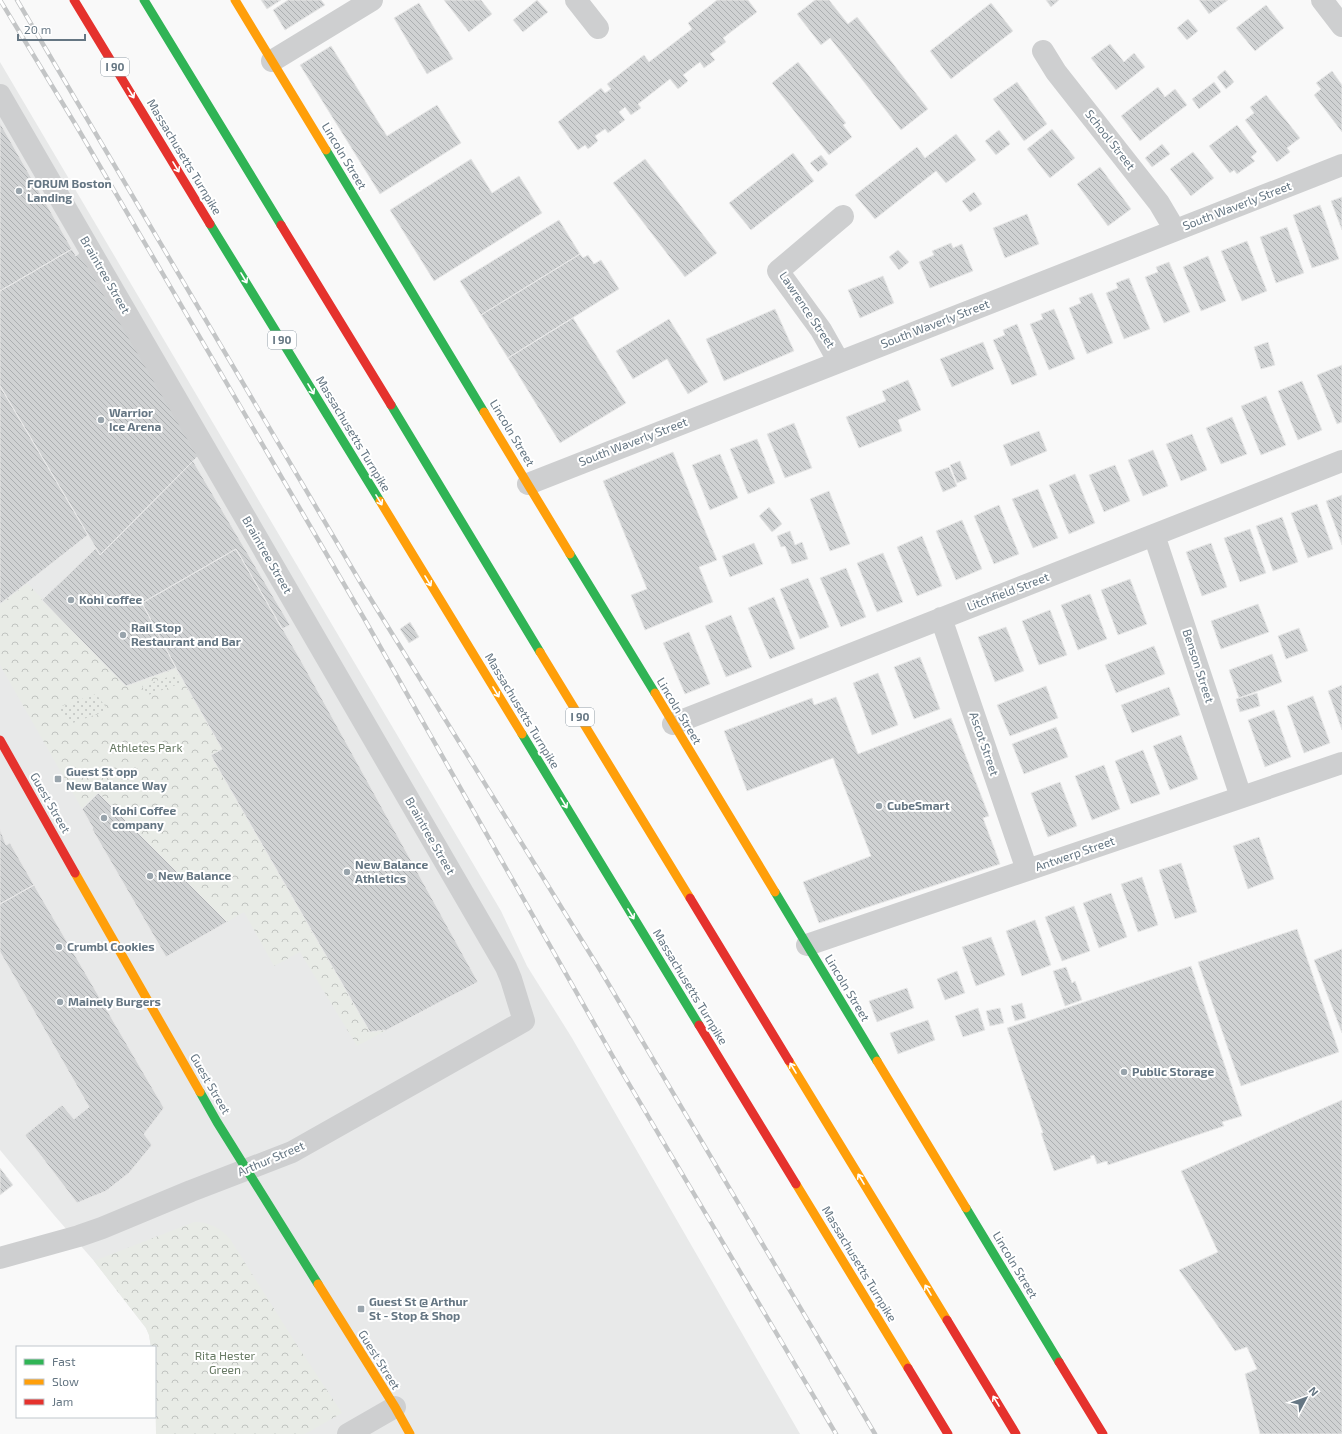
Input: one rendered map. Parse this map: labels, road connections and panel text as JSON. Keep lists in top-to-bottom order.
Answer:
{
  "streets": {
    "main road": [
      "I 90",
      "Lincoln Street",
      "Massachusetts Turnpike",
      "Guest Street"
    ],
    "street": [
      "School Street",
      "South Waverly Street",
      "Braintree Street",
      "Lawrence Street",
      "Litchfield Street",
      "Benson Street",
      "Ascot Street",
      "Antwerp Street",
      "Arthur Street"
    ]
  },
  "crossings": [
    ["School Street", "South Waverly Street"],
    ["Lincoln Street", "South Waverly Street"],
    ["Lincoln Street", "Litchfield Street"],
    ["Lincoln Street", "Antwerp Street"],
    ["South Waverly Street", "Lawrence Street"],
    ["Braintree Street", "Arthur Street"],
    ["Litchfield Street", "Benson Street"],
    ["Litchfield Street", "Ascot Street"],
    ["Benson Street", "Antwerp Street"],
    ["Ascot Street", "Antwerp Street"],
    ["Guest Street", "Arthur Street"]
  ],
  "parks": ["Athletes Park", "Rita Hester Green"],
  "places": {
    "other": [
      "FORUM Boston Landing",
      "Warrior Ice Arena",
      "Kohi coffee",
      "Rail Stop Restaurant and Bar",
      "CubeSmart",
      "Kohi Coffee company",
      "New Balance Athletics",
      "New Balance",
      "Crumbl Cookies",
      "Mainely Burgers",
      "Public Storage"
    ],
    "transit": ["Guest St opp New Balance Way", "Guest St @ Arthur St - Stop & Shop"]
  },
  "legend": ["Fast", "Slow", "Jam"],
  "scale_bar": "20 m",
  "north": "top right"
}
